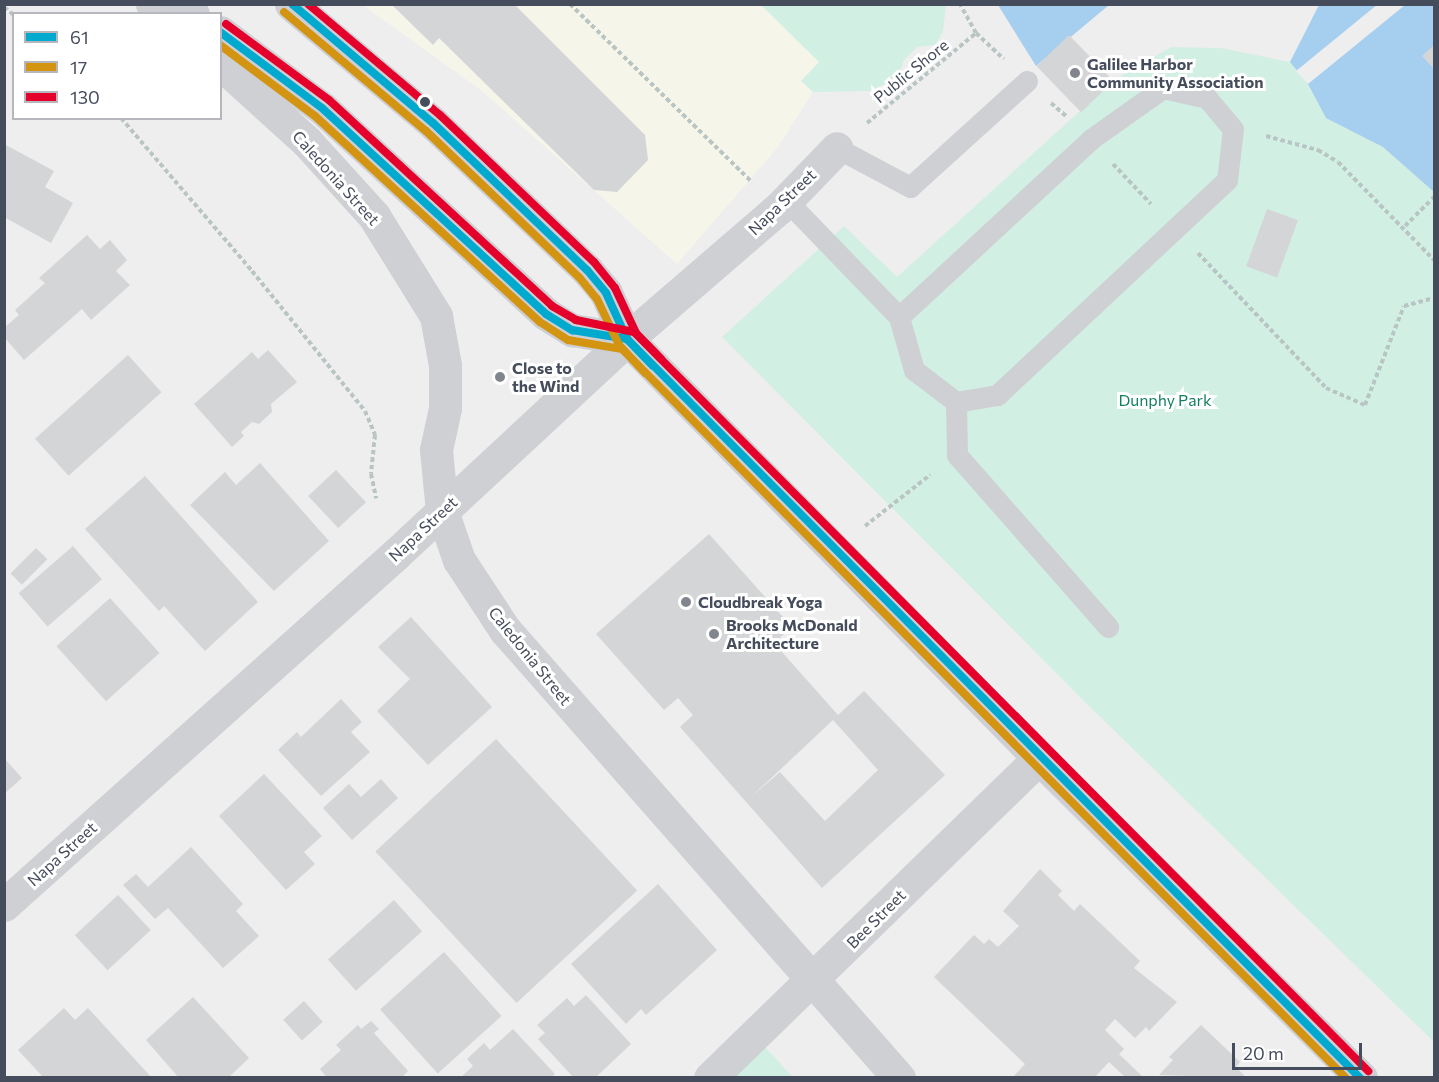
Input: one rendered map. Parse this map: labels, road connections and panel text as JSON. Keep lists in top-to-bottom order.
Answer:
{
  "streets": {
    "street": ["Caledonia Street", "Napa Street", "Bee Street"],
    "path": ["Public Shore"]
  },
  "crossings": [
    ["Public Shore", "Napa Street"],
    ["Caledonia Street", "Napa Street"],
    ["Caledonia Street", "Bee Street"]
  ],
  "parks": ["Dunphy Park"],
  "places": [
    "Galilee Harbor Community Association",
    "Close to the Wind",
    "Cloudbreak Yoga",
    "Brooks McDonald Architecture"
  ],
  "lines": ["transit line 61", "transit line 130", "transit line 17"],
  "legend": ["61", "17", "130"],
  "scale_bar": "20 m"
}
